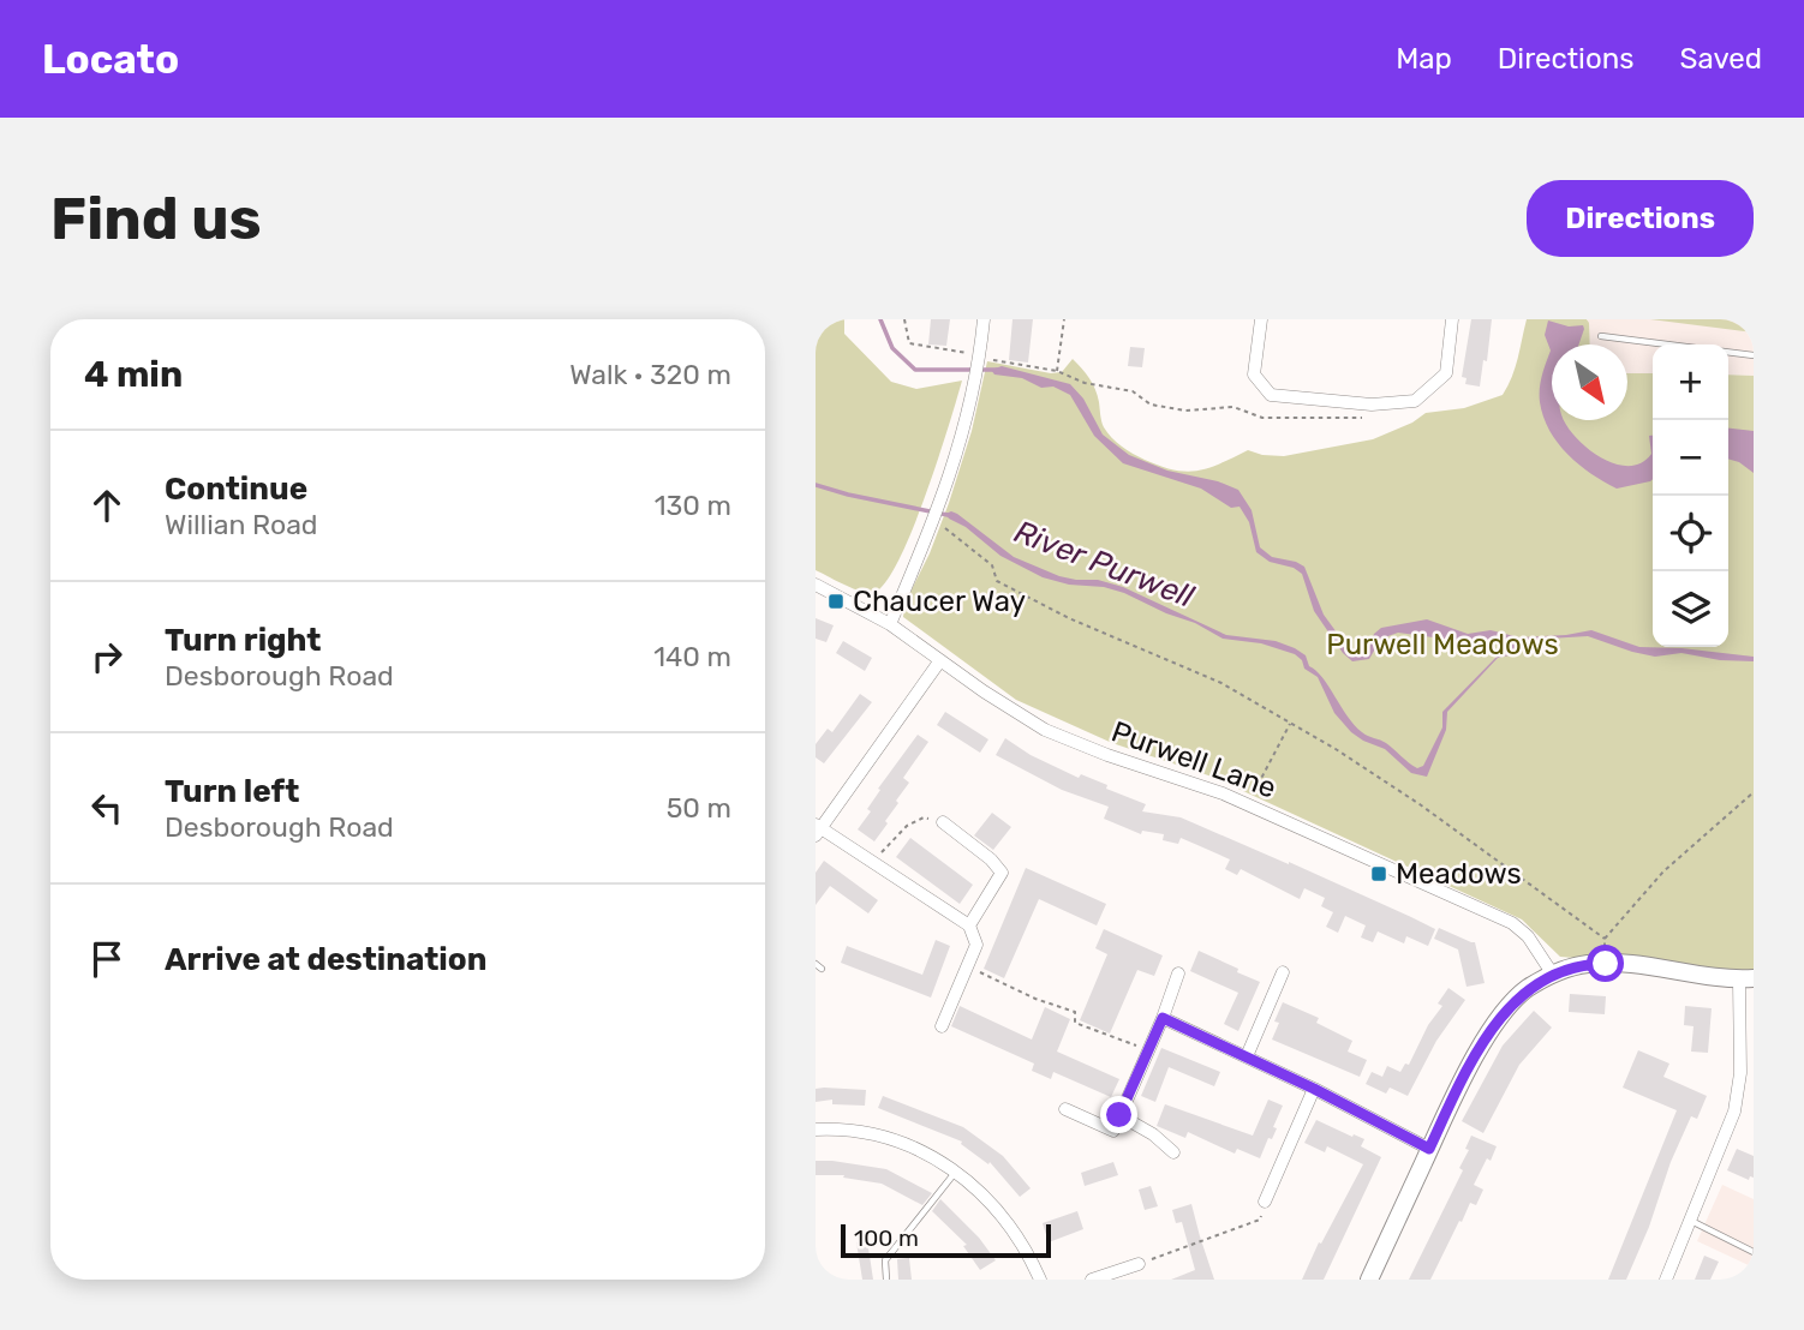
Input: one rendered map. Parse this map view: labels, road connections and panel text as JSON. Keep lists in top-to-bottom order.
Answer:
{
  "streets": {
    "street": ["Purwell Lane"]
  },
  "water": ["River Purwell"],
  "parks": ["Purwell Meadows"],
  "places": {
    "transit": ["Chaucer Way", "Meadows"]
  },
  "scale_bar": "100 m",
  "north": "bottom right",
  "page": {
    "header": "Locato",
    "nav": ["Map", "Directions", "Saved"],
    "buttons": "Directions",
    "title": "Find us",
    "heading": ["4 min", "Walk · 320 m"],
    "map_buttons": ["+", "−"],
    "list": [
      ["Continue", "Willian Road", "130 m"],
      ["Turn right", "Desborough Road", "140 m"],
      ["Turn left", "Desborough Road", "50 m"],
      "Arrive at destination"
    ],
    "scale": "100 m"
  }
}
